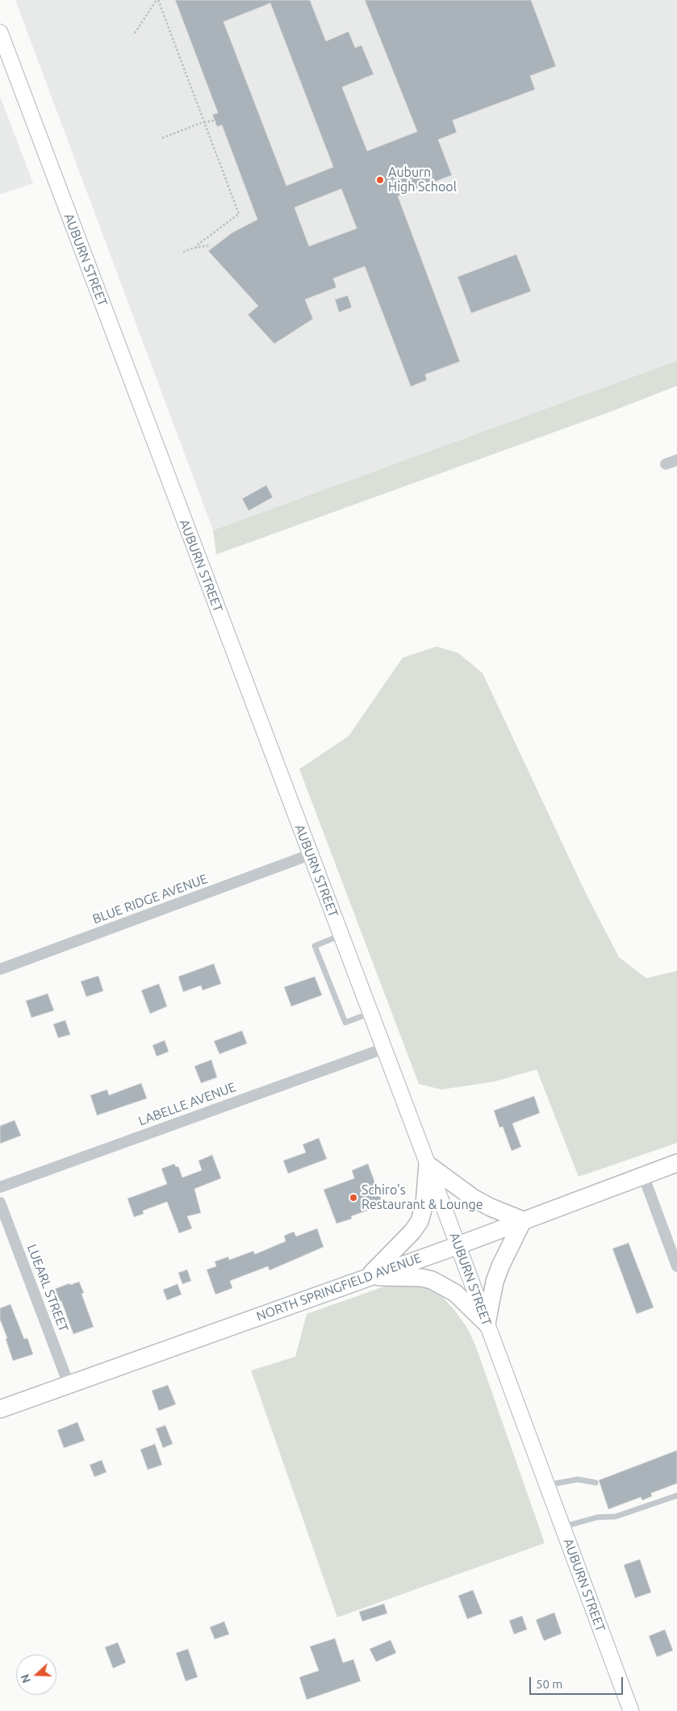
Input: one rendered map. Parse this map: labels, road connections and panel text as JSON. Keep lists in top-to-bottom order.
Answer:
{
  "streets": {
    "main road": ["AUBURN STREET", "NORTH SPRINGFIELD AVENUE"],
    "street": ["BLUE RIDGE AVENUE", "LABELLE AVENUE", "LUEARL STREET"]
  },
  "crossings": [
    ["AUBURN STREET", "BLUE RIDGE AVENUE"],
    ["AUBURN STREET", "LABELLE AVENUE"],
    ["AUBURN STREET", "NORTH SPRINGFIELD AVENUE"],
    ["NORTH SPRINGFIELD AVENUE", "LUEARL STREET"]
  ],
  "places": ["Auburn High School", "Schiro's Restaurant & Lounge"],
  "scale_bar": "50 m",
  "north": "left"
}
